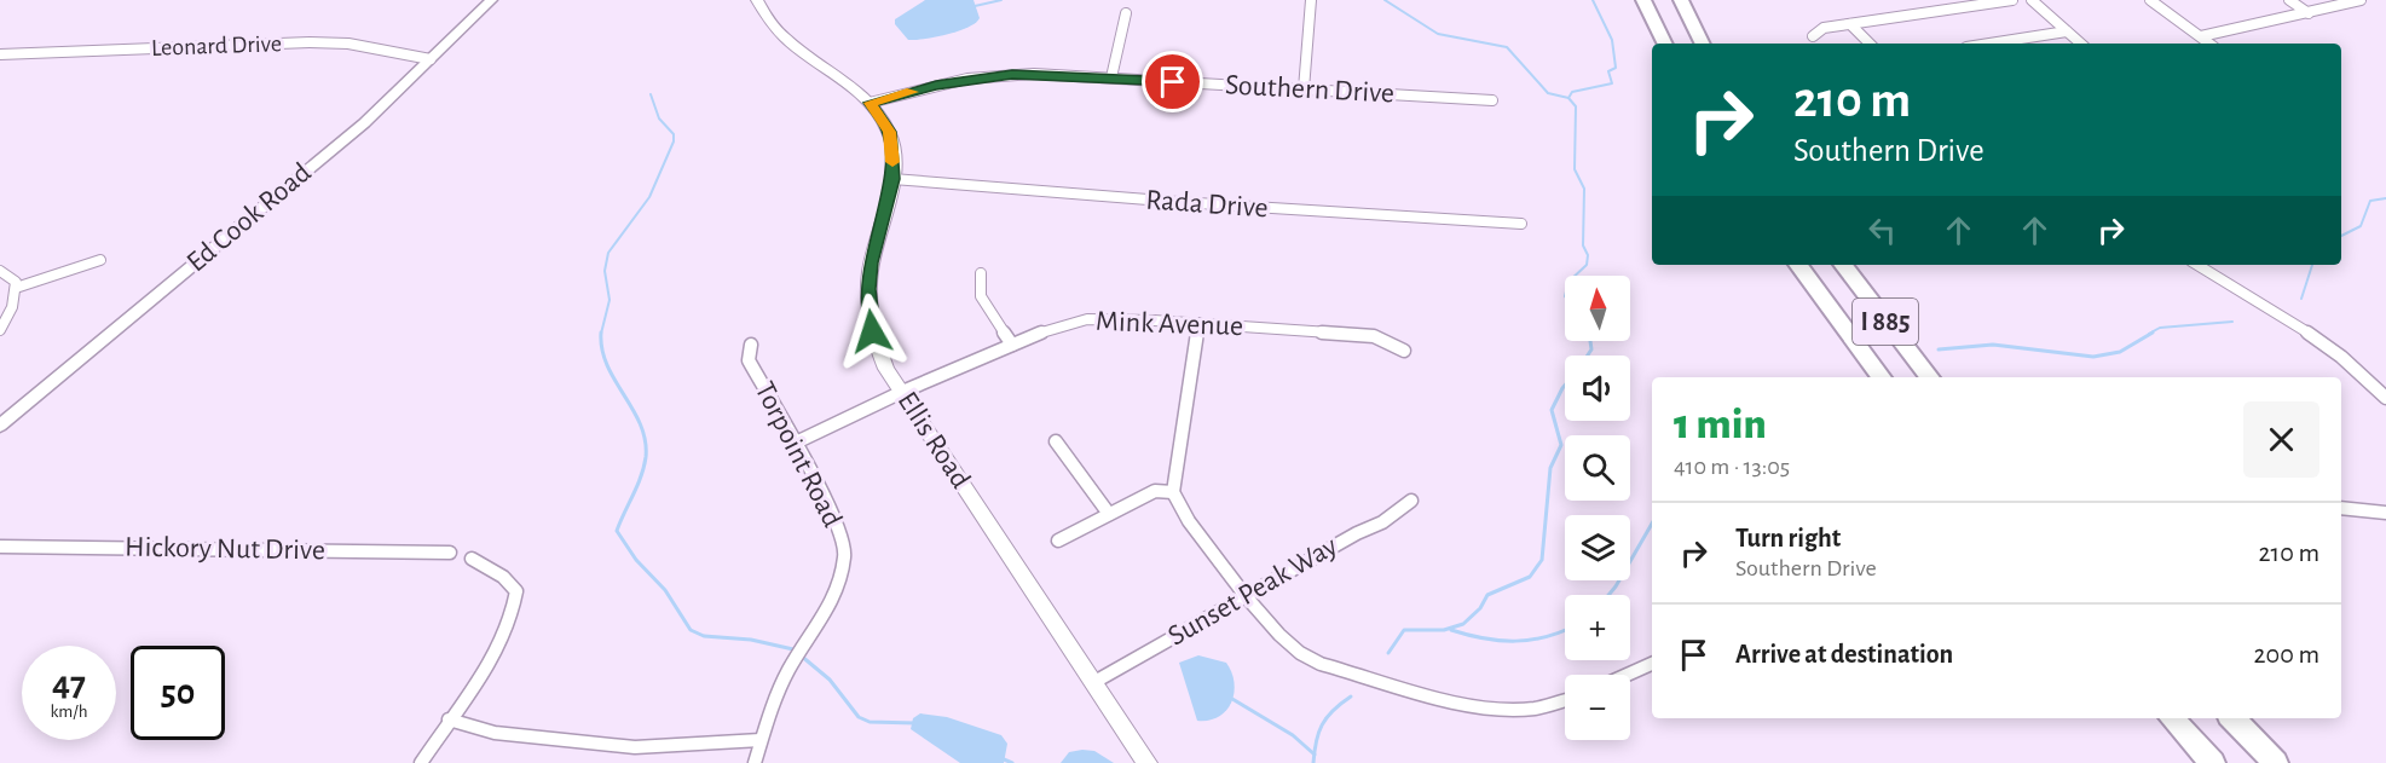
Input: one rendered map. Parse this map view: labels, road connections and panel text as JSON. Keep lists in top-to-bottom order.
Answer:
{
  "streets": {
    "highway": ["I 885"],
    "main road": ["Ellis Road"],
    "street": [
      "Leonard Drive",
      "Southern Drive",
      "Rada Drive",
      "Ed Cook Road",
      "Mink Avenue",
      "Torpoint Road",
      "Hickory Nut Drive",
      "Sunset Peak Way"
    ]
  },
  "crossings": [
    ["Leonard Drive", "Ed Cook Road"],
    ["Southern Drive", "Ellis Road"],
    ["Rada Drive", "Ellis Road"],
    ["Mink Avenue", "Ellis Road"],
    ["Mink Avenue", "Torpoint Road"],
    ["Ellis Road", "Sunset Peak Way"]
  ],
  "north": "top",
  "page": {
    "turn": ["210 m", "Southern Drive"],
    "map_buttons": ["+", "−"],
    "heading": ["1 min", "410 m · 13:05"],
    "list": [
      {
        "name": "Turn right",
        "note": "Southern Drive",
        "value": "210 m"
      },
      {
        "name": "Arrive at destination",
        "value": "200 m"
      }
    ],
    "speed": "47 km/h",
    "limit": "50"
  }
}
